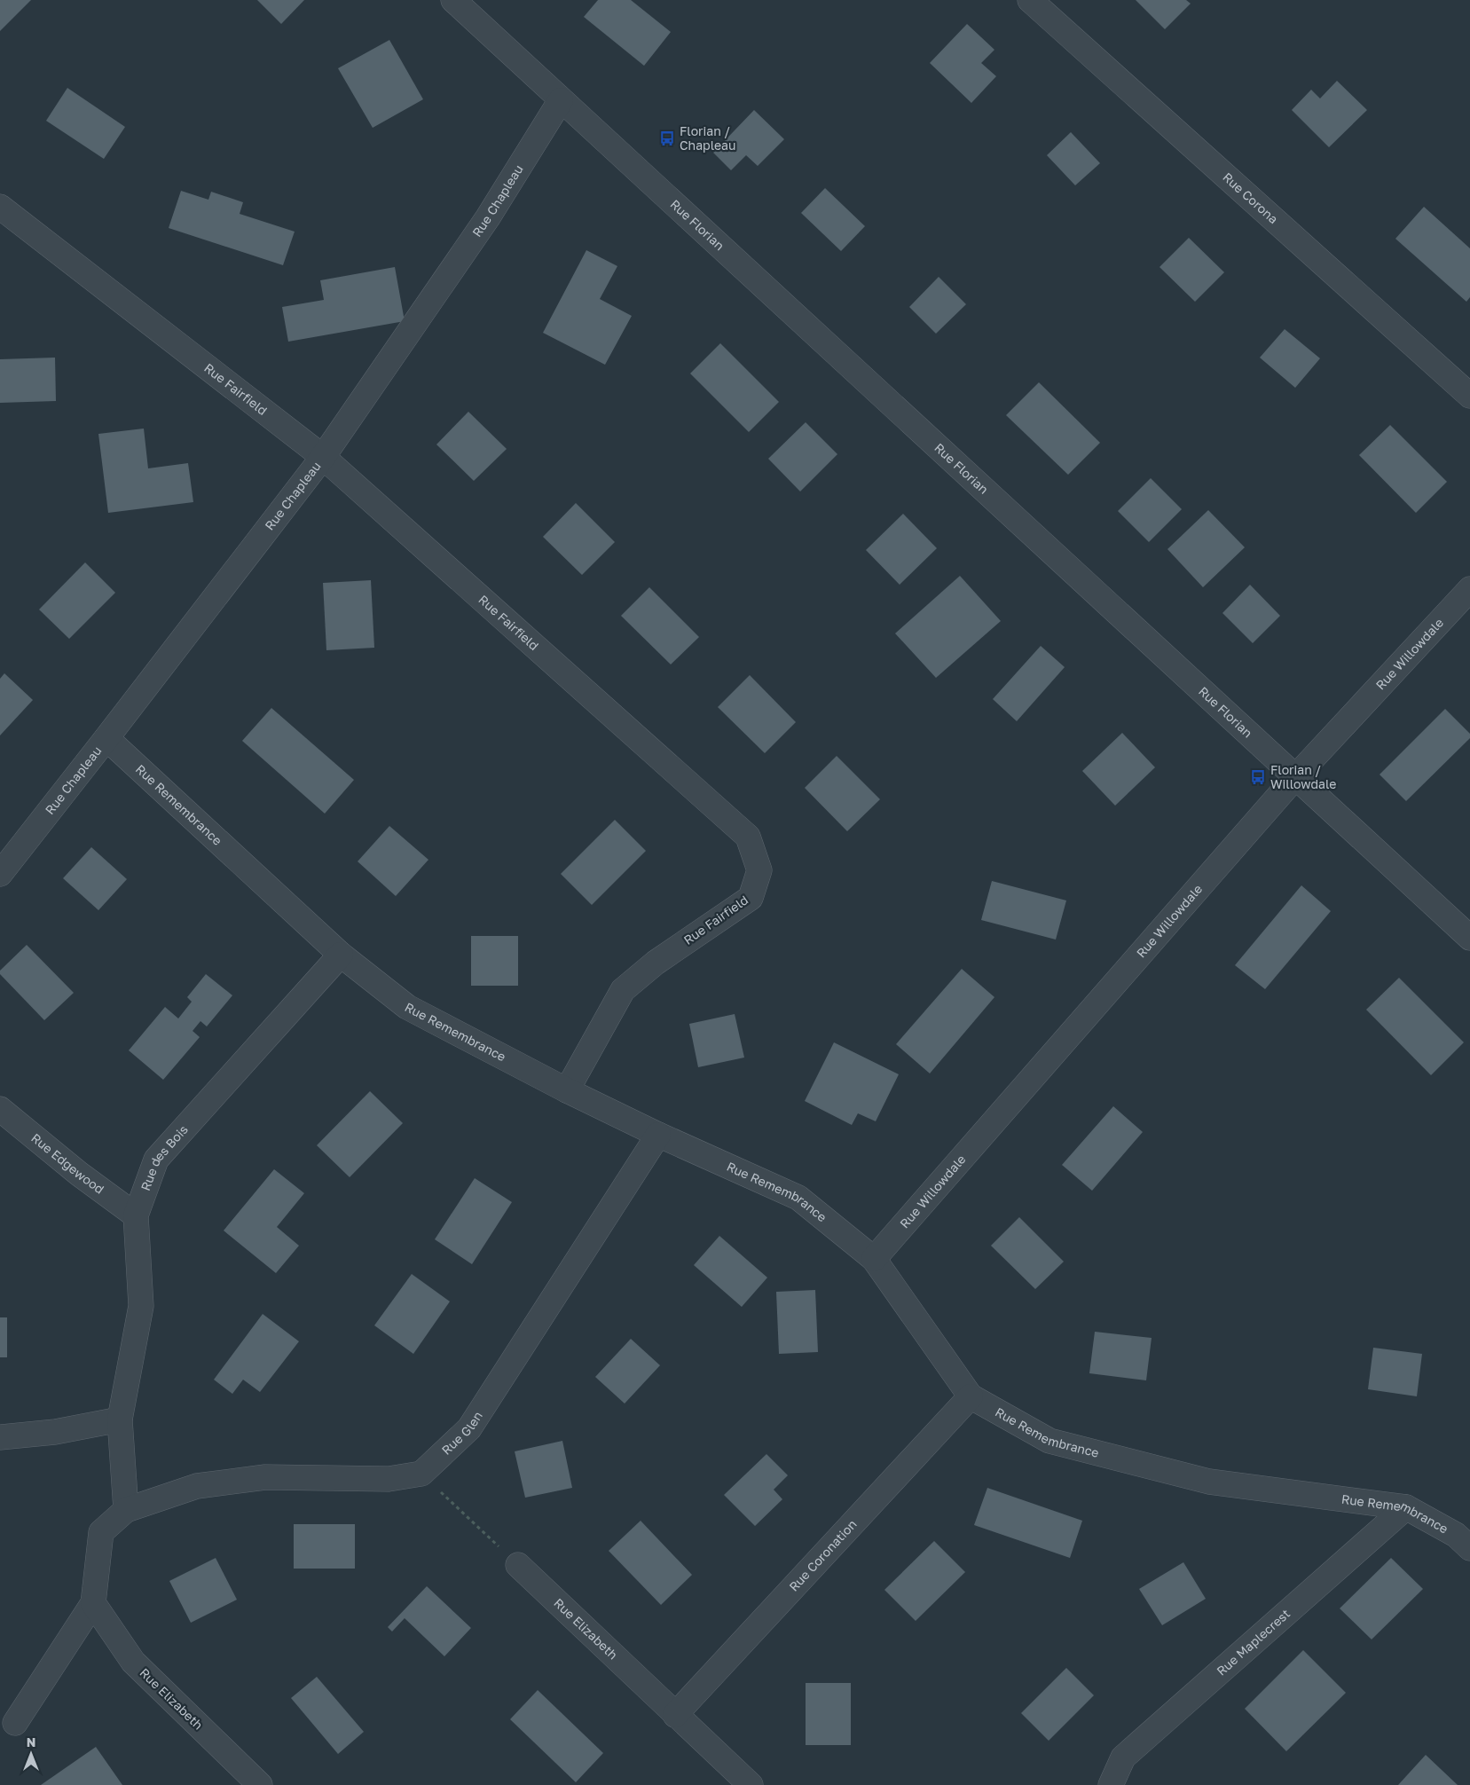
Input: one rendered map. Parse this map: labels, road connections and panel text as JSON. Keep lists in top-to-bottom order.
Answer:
{
  "streets": {
    "street": [
      "Rue Corona",
      "Rue Chapleau",
      "Rue Florian",
      "Rue Fairfield",
      "Rue Willowdale",
      "Rue Remembrance",
      "Rue des Bois",
      "Rue Edgewood",
      "Rue Glen",
      "Rue Coronation",
      "Rue Elizabeth",
      "Rue Maplecrest"
    ]
  },
  "crossings": [
    ["Rue Chapleau", "Rue Florian"],
    ["Rue Chapleau", "Rue Fairfield"],
    ["Rue Chapleau", "Rue Remembrance"],
    ["Rue Florian", "Rue Willowdale"],
    ["Rue Fairfield", "Rue Remembrance"],
    ["Rue Willowdale", "Rue Remembrance"],
    ["Rue Remembrance", "Rue des Bois"],
    ["Rue Remembrance", "Rue Glen"],
    ["Rue Remembrance", "Rue Coronation"],
    ["Rue Remembrance", "Rue Maplecrest"],
    ["Rue des Bois", "Rue Edgewood"],
    ["Rue Coronation", "Rue Elizabeth"]
  ],
  "places": {
    "bus stop": ["Florian / Chapleau", "Florian / Willowdale"]
  },
  "north": "top"
}
